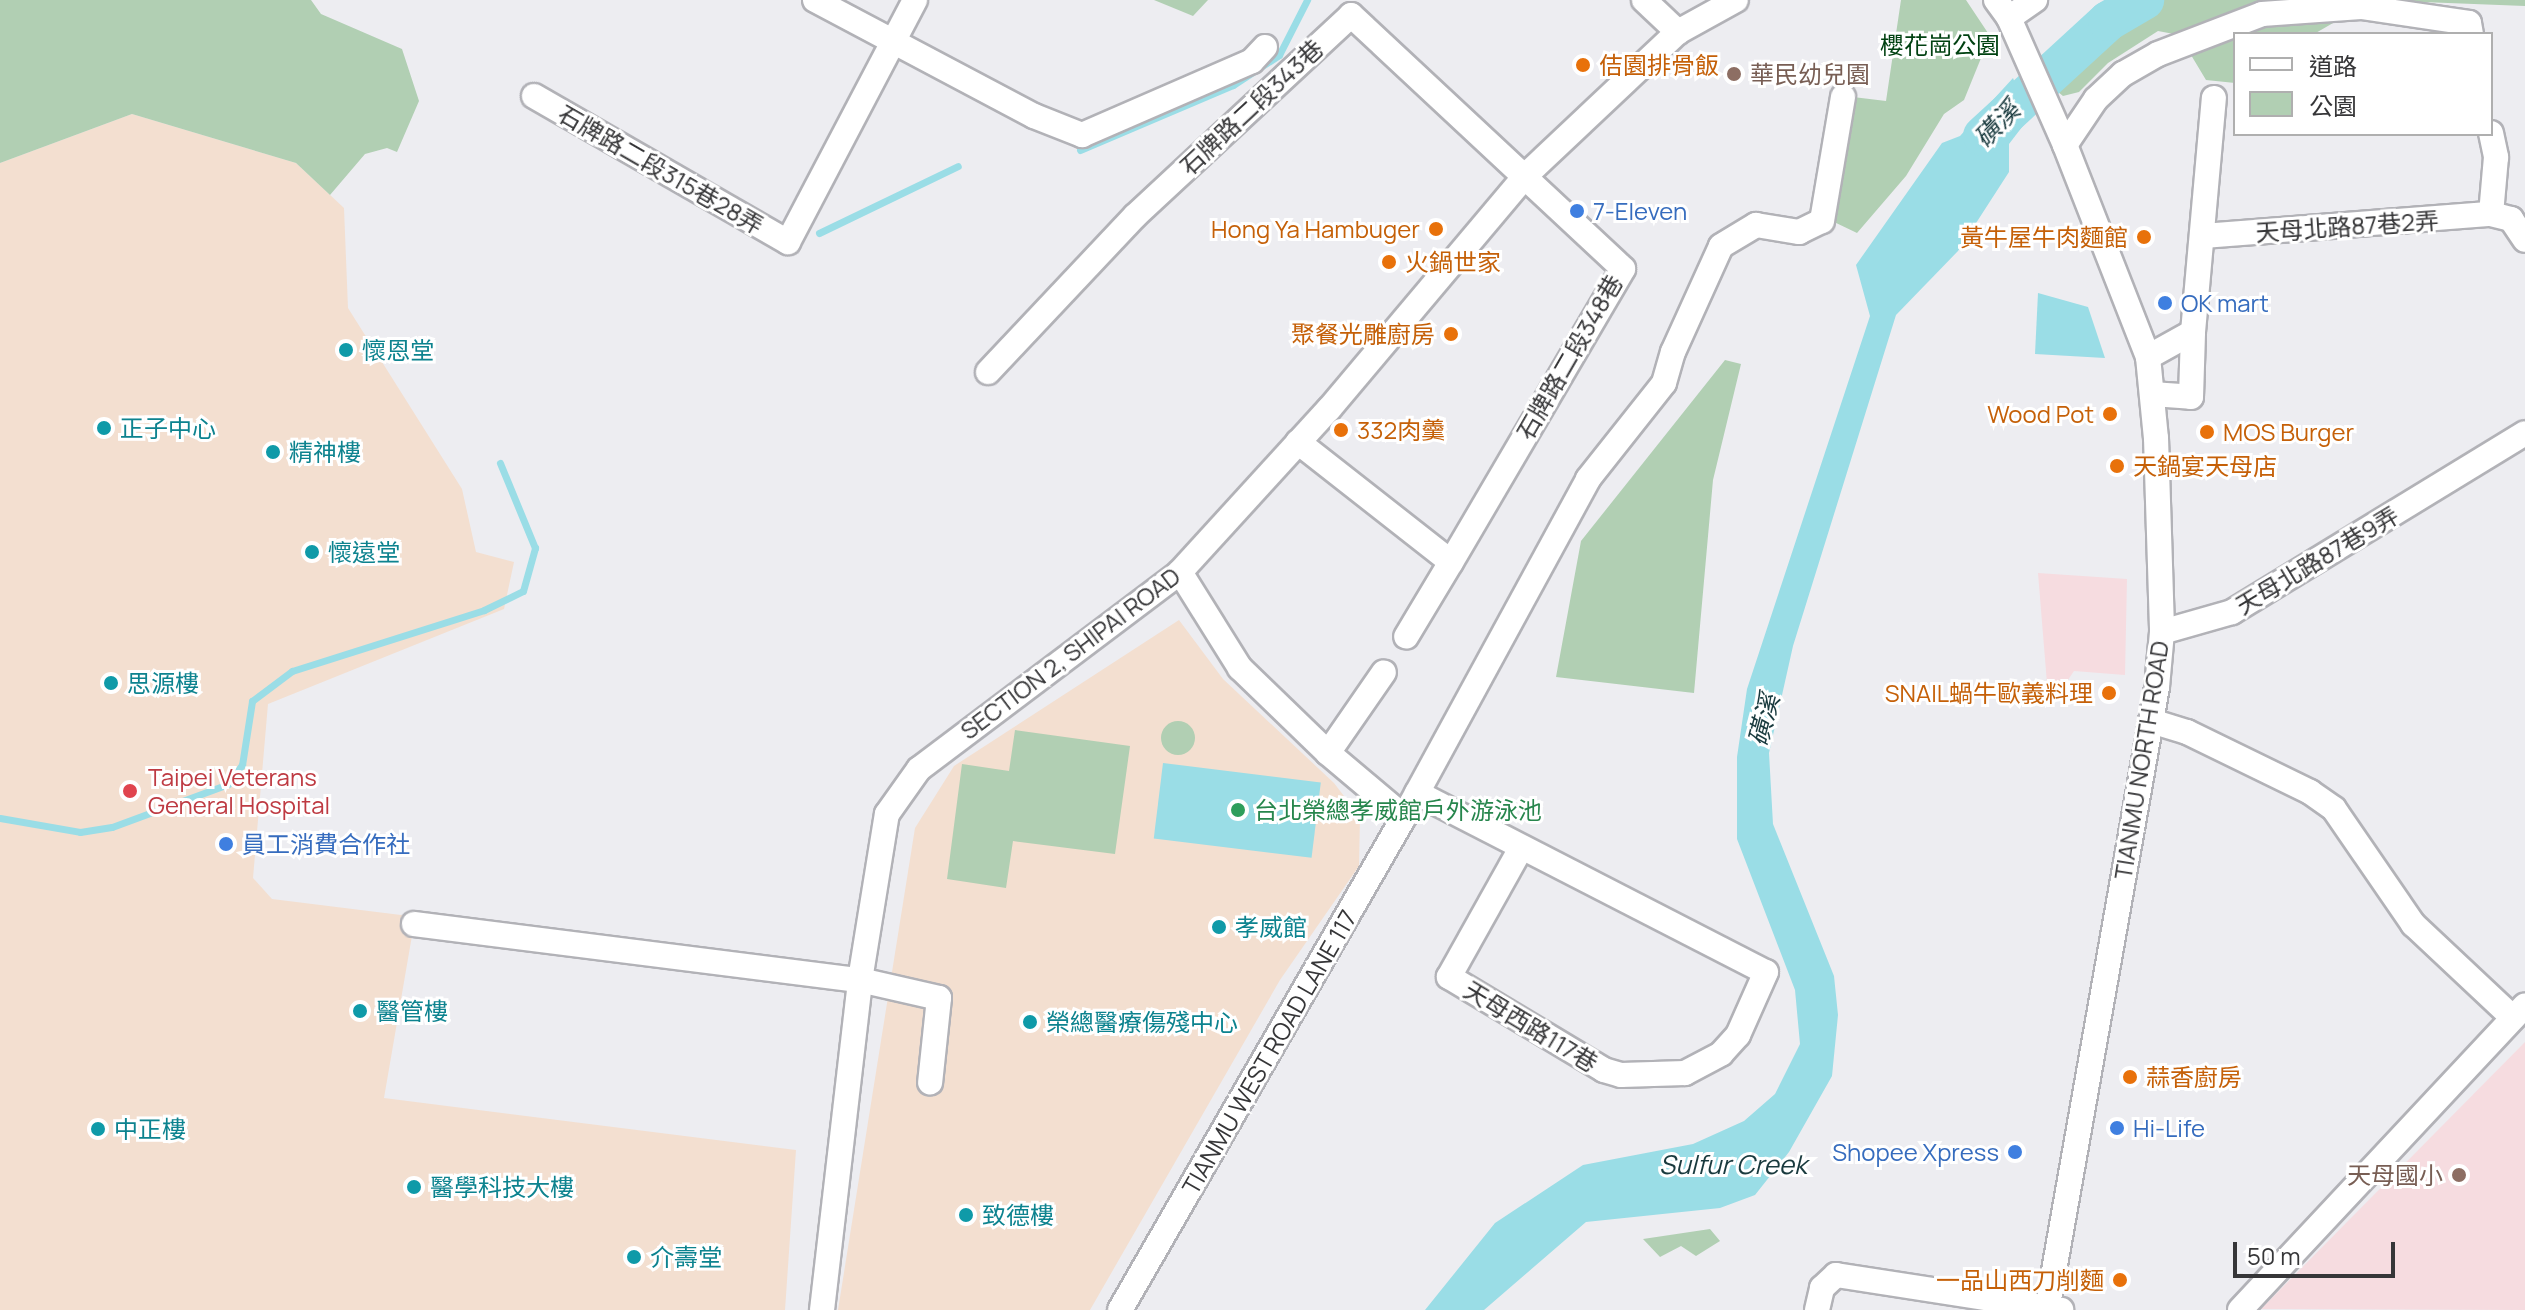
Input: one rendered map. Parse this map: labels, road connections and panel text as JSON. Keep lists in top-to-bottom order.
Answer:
{
  "streets": {
    "street": [
      "石牌路二段343巷",
      "石牌路二段315巷28弄",
      "天母北路87巷2弄",
      "石牌路二段348巷",
      "天母北路87巷9弄",
      "SECTION 2, SHIPAI ROAD",
      "TIANMU NORTH ROAD",
      "天母西路117巷",
      "TIANMU WEST ROAD LANE 117"
    ]
  },
  "crossings": [
    ["石牌路二段343巷", "石牌路二段348巷"],
    ["石牌路二段343巷", "SECTION 2, SHIPAI ROAD"],
    ["石牌路二段348巷", "SECTION 2, SHIPAI ROAD"],
    ["天母北路87巷9弄", "TIANMU NORTH ROAD"],
    ["天母西路117巷", "TIANMU WEST ROAD LANE 117"]
  ],
  "water": ["磺溪", "Sulfur Creek"],
  "parks": ["櫻花崗公園"],
  "places": [
    "佶園排骨飯",
    "華民幼兒園",
    "7-Eleven",
    "Hong Ya Hambuger",
    "黃牛屋牛肉麵館",
    "火鍋世家",
    "OK mart",
    "聚餐光雕廚房",
    "懷恩堂",
    "Wood Pot",
    "正子中心",
    "332肉羹",
    "MOS Burger",
    "精神樓",
    "天鍋宴天母店",
    "懷遠堂",
    "思源樓",
    "SNAIL蝸牛歐義料理",
    "Taipei Veterans General Hospital",
    "台北榮總孝威館戶外游泳池",
    "員工消費合作社",
    "孝威館",
    "醫管樓",
    "榮總醫療傷殘中心",
    "蒜香廚房",
    "Hi-Life",
    "中正樓",
    "Shopee Xpress",
    "天母國小",
    "醫學科技大樓",
    "致德樓",
    "介壽堂",
    "一品山西刀削麵"
  ],
  "legend": ["道路", "公園"],
  "scale_bar": "50 m"
}
